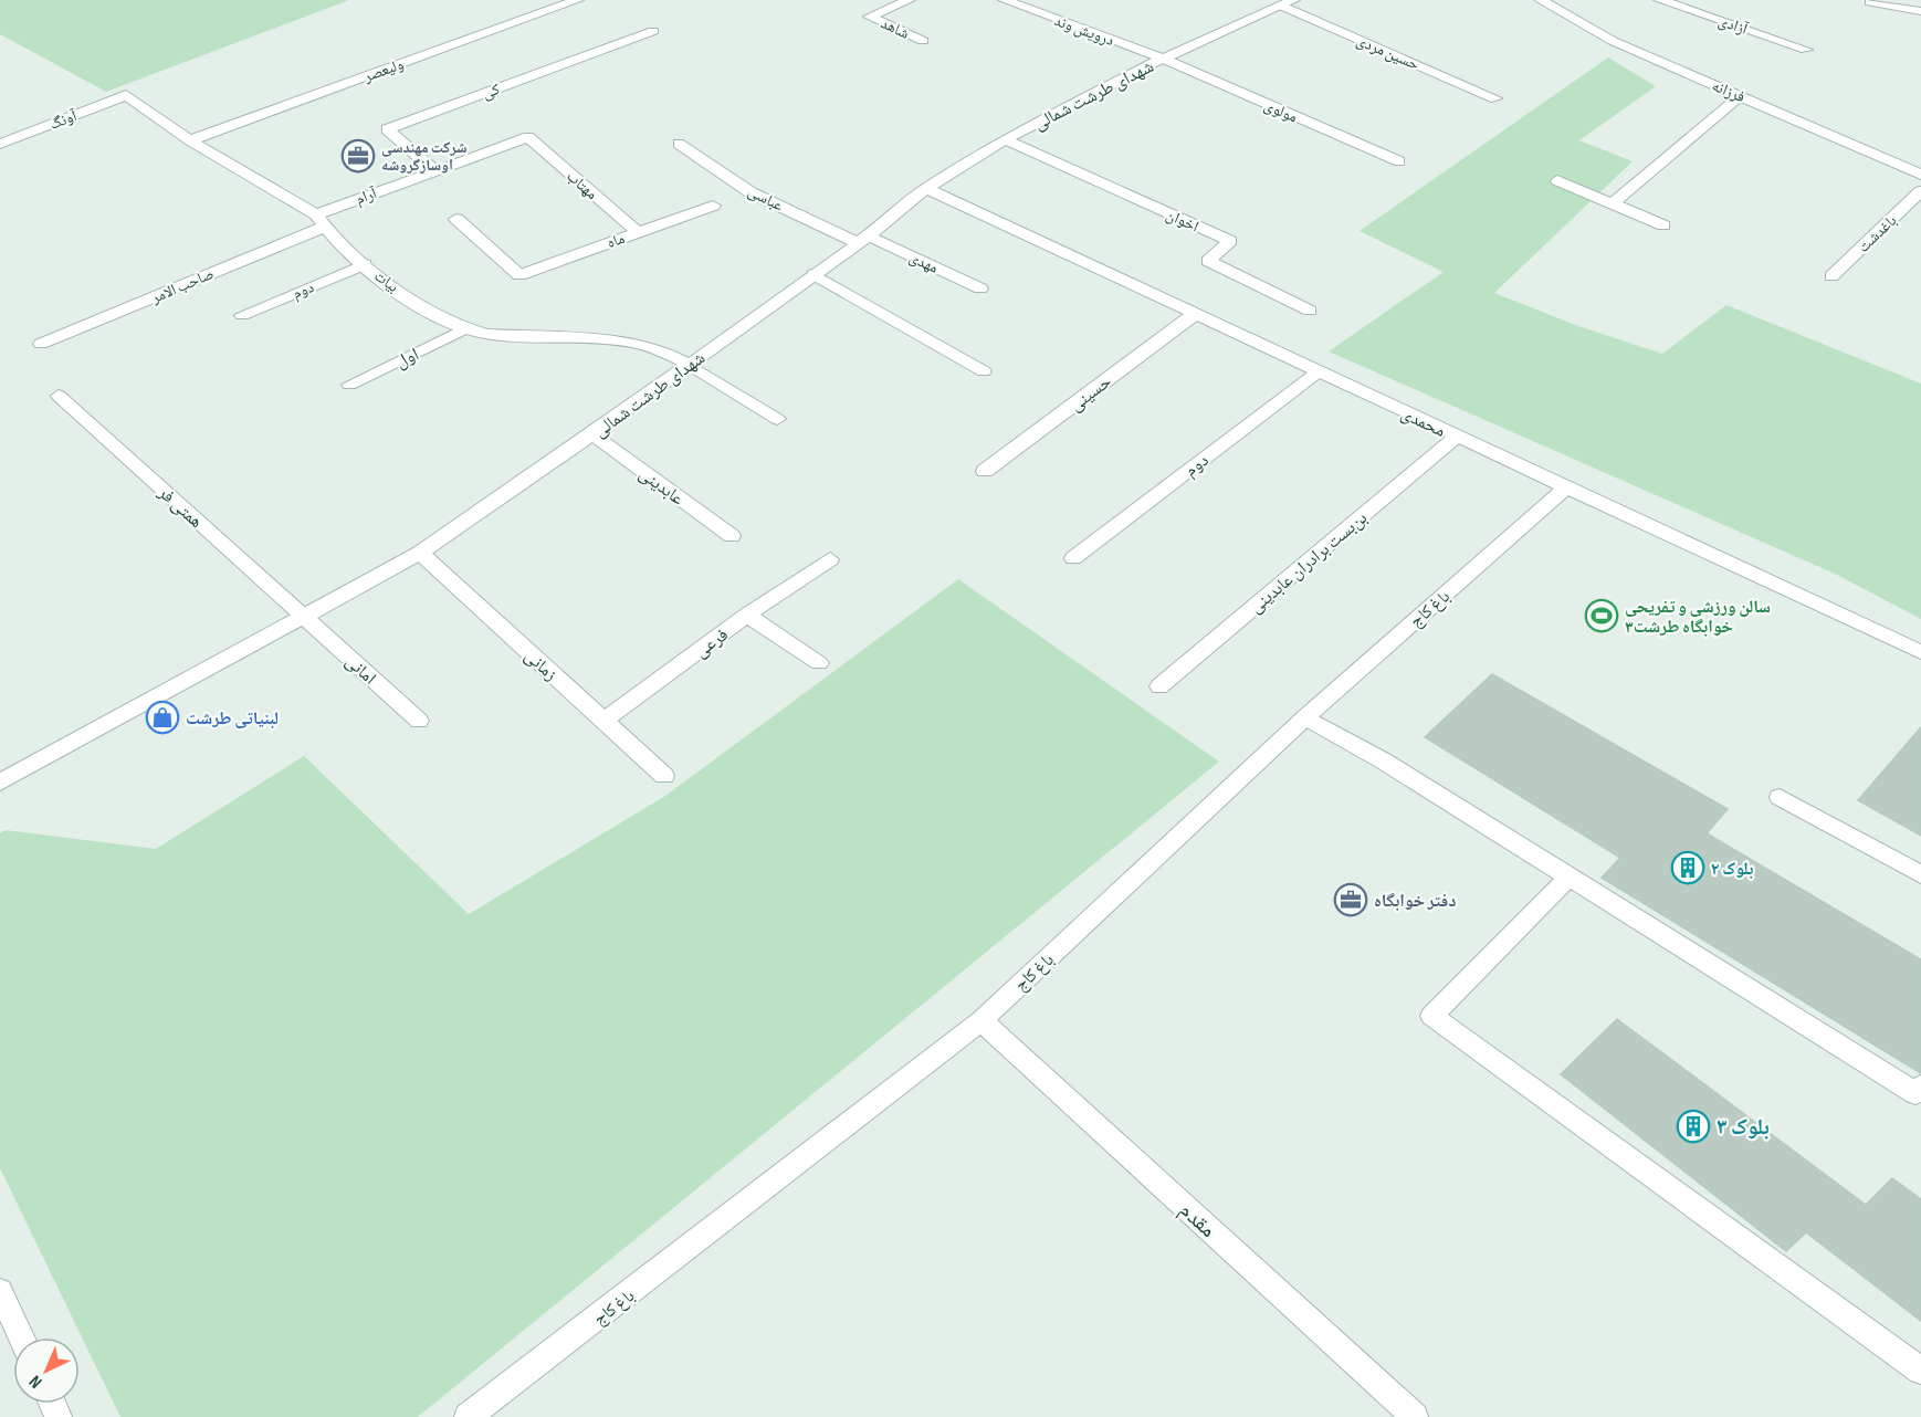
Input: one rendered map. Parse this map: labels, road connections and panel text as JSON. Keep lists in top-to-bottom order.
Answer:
{
  "streets": {
    "street": [
      "آزادی",
      "شاهد",
      "درویش‌ وند",
      "حسین مردی",
      "ولیعصر",
      "کی",
      "فرزانه",
      "شهدای طرشت شمالی",
      "مولوی",
      "آونگ",
      "مهتاب",
      "آرام",
      "عباسی",
      "اخوان",
      "باغدشت",
      "ماه",
      "مهدی",
      "بیات",
      "صاحب الامر",
      "دوم",
      "اول",
      "حسینی",
      "محمدی",
      "عابدینی",
      "همتی فر",
      "بن‌بست برادران عابدینی",
      "باغ کاج",
      "فرعی",
      "زمانی",
      "امانی",
      "مقدم"
    ]
  },
  "crossings": [
    ["درویش‌ وند", "شهدای طرشت شمالی"],
    ["درویش‌ وند", "مولوی"],
    ["حسین مردی", "شهدای طرشت شمالی"],
    ["ولیعصر", "بیات"],
    ["کی", "آرام"],
    ["شهدای طرشت شمالی", "مولوی"],
    ["شهدای طرشت شمالی", "عباسی"],
    ["شهدای طرشت شمالی", "اخوان"],
    ["شهدای طرشت شمالی", "مهدی"],
    ["شهدای طرشت شمالی", "بیات"],
    ["شهدای طرشت شمالی", "محمدی"],
    ["شهدای طرشت شمالی", "عابدینی"],
    ["شهدای طرشت شمالی", "همتی فر"],
    ["شهدای طرشت شمالی", "زمانی"],
    ["شهدای طرشت شمالی", "امانی"],
    ["آونگ", "بیات"],
    ["مهتاب", "آرام"],
    ["مهتاب", "ماه"],
    ["آرام", "بیات"],
    ["آرام", "صاحب الامر"],
    ["عباسی", "مهدی"],
    ["بیات", "صاحب الامر"],
    ["بیات", "دوم"],
    ["بیات", "اول"],
    ["دوم", "محمدی"],
    ["حسینی", "محمدی"],
    ["محمدی", "بن‌بست برادران عابدینی"],
    ["محمدی", "باغ کاج"],
    ["همتی فر", "امانی"],
    ["باغ کاج", "مقدم"],
    ["فرعی", "زمانی"]
  ],
  "places": {
    "office": ["شرکت مهندسی ا‌وسازگروشه", "دفتر خوابگاه"],
    "sports": ["سالن ورزشی و تفریحی خوابگاه طرشت۳"],
    "shop": ["لبنیاتی طرشت"],
    "building": ["بلوک ۲", "بلوک ۳"]
  },
  "north": "bottom left"
}
